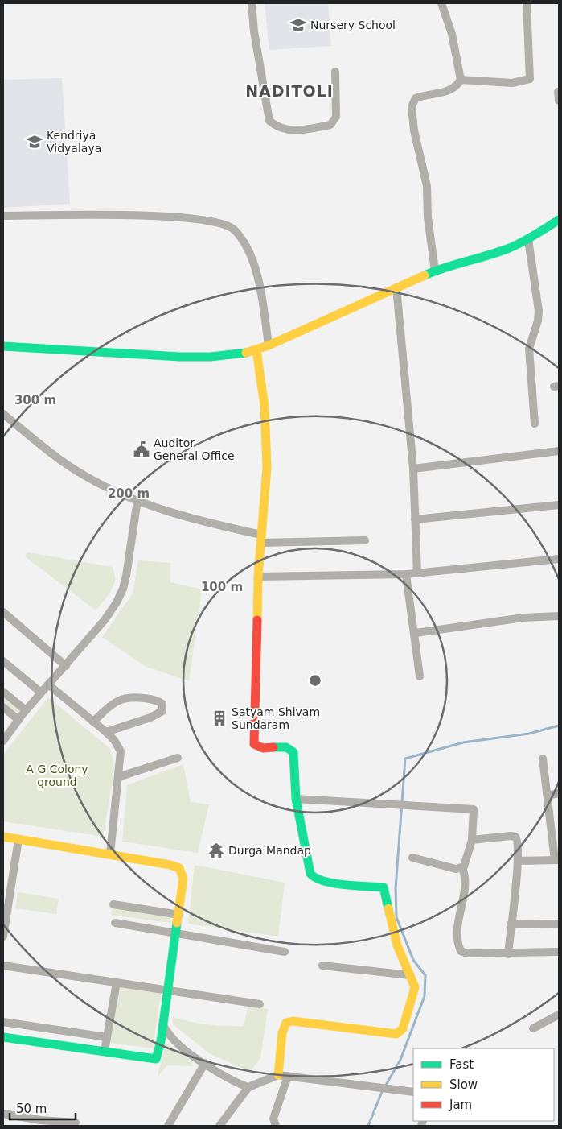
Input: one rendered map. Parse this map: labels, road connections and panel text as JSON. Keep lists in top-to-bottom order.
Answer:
{
  "districts": ["NADITOLI"],
  "parks": ["A G Colony ground"],
  "places": {
    "school or university": ["Nursery School", "Kendriya Vidyalaya"],
    "public building": ["Auditor General Office"],
    "building": ["Satyam Shivam Sundaram"],
    "temple": ["Durga Mandap"]
  },
  "legend": ["Fast", "Slow", "Jam"],
  "scale_bar": "50 m",
  "rings": ["300 m", "200 m", "100 m"]
}
